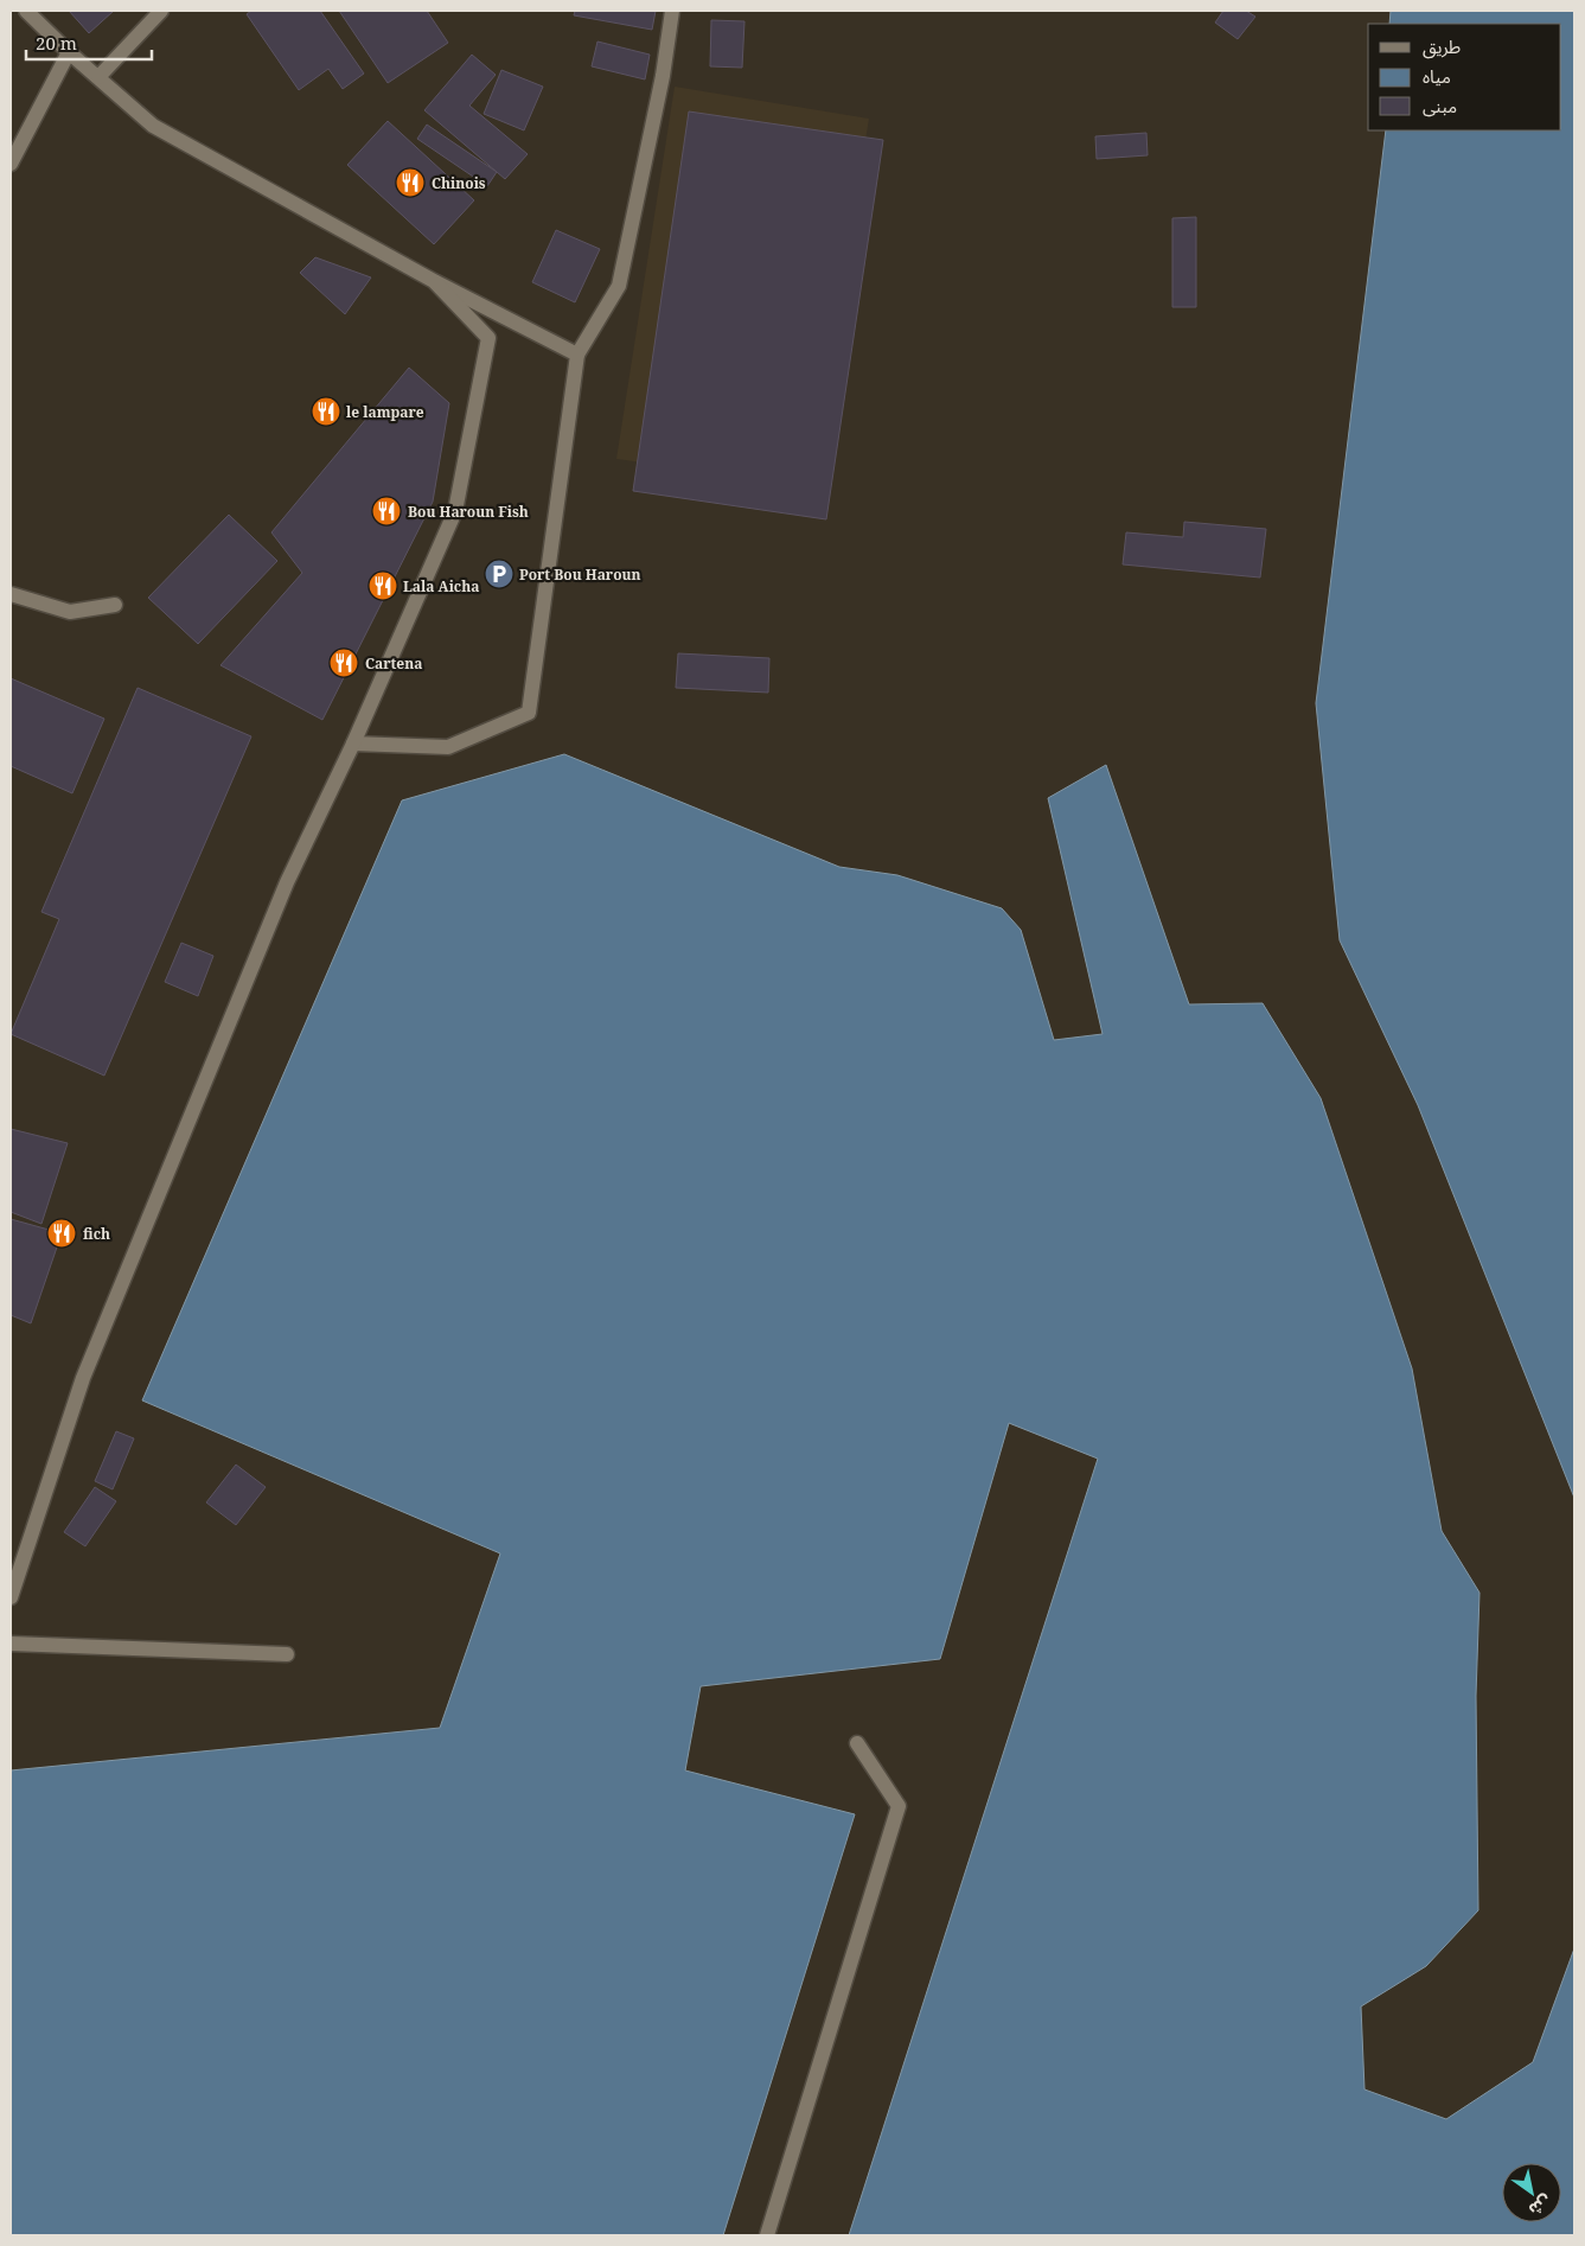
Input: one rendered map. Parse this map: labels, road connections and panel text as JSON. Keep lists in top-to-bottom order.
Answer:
{
  "places": {
    "restaurant": [
      "Chinois",
      "le lampare",
      "Bou Haroun Fish",
      "Lala Aicha",
      "Cartena",
      "fich"
    ],
    "parking": ["Port Bou Haroun"]
  },
  "legend": ["طريق", "مياه", "مبنى"],
  "scale_bar": "20 m",
  "north": "bottom right"
}
